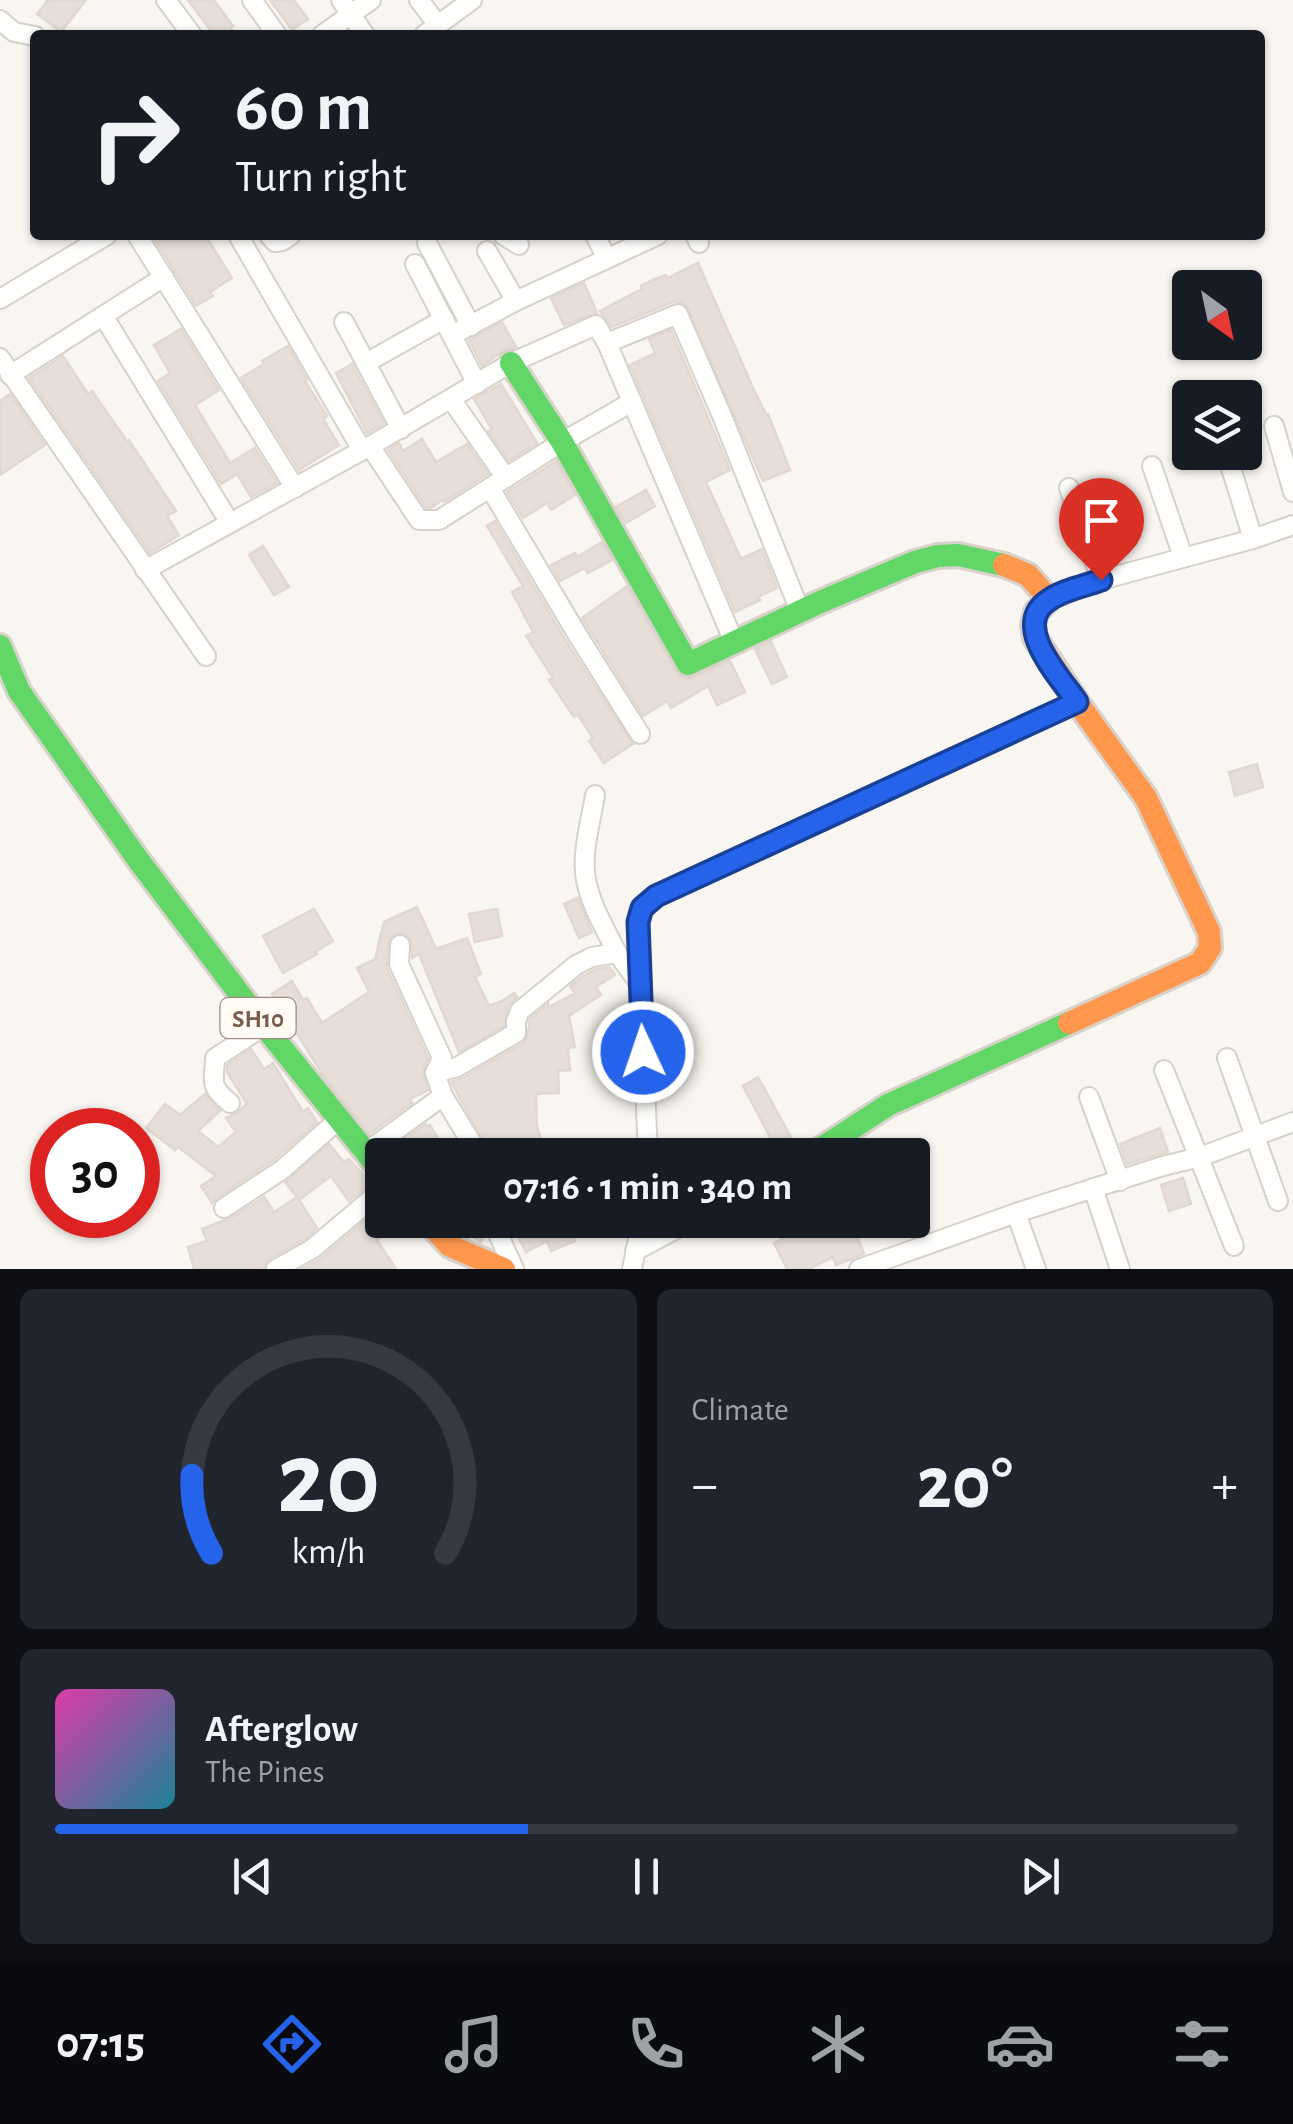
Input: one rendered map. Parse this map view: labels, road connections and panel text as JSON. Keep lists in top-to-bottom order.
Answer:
{
  "streets": {
    "street": ["SH10"]
  },
  "north": "bottom right",
  "page": {
    "turn": ["60 m", "Turn right"],
    "limit": "30",
    "trip": "07:16 · 1 min · 340 m",
    "tile": "Climate",
    "heat": ["−", "20°", "+"],
    "song": ["Afterglow", "The Pines"],
    "tabs": "07:15",
    "gauge": ["20", "km/h"]
  }
}
